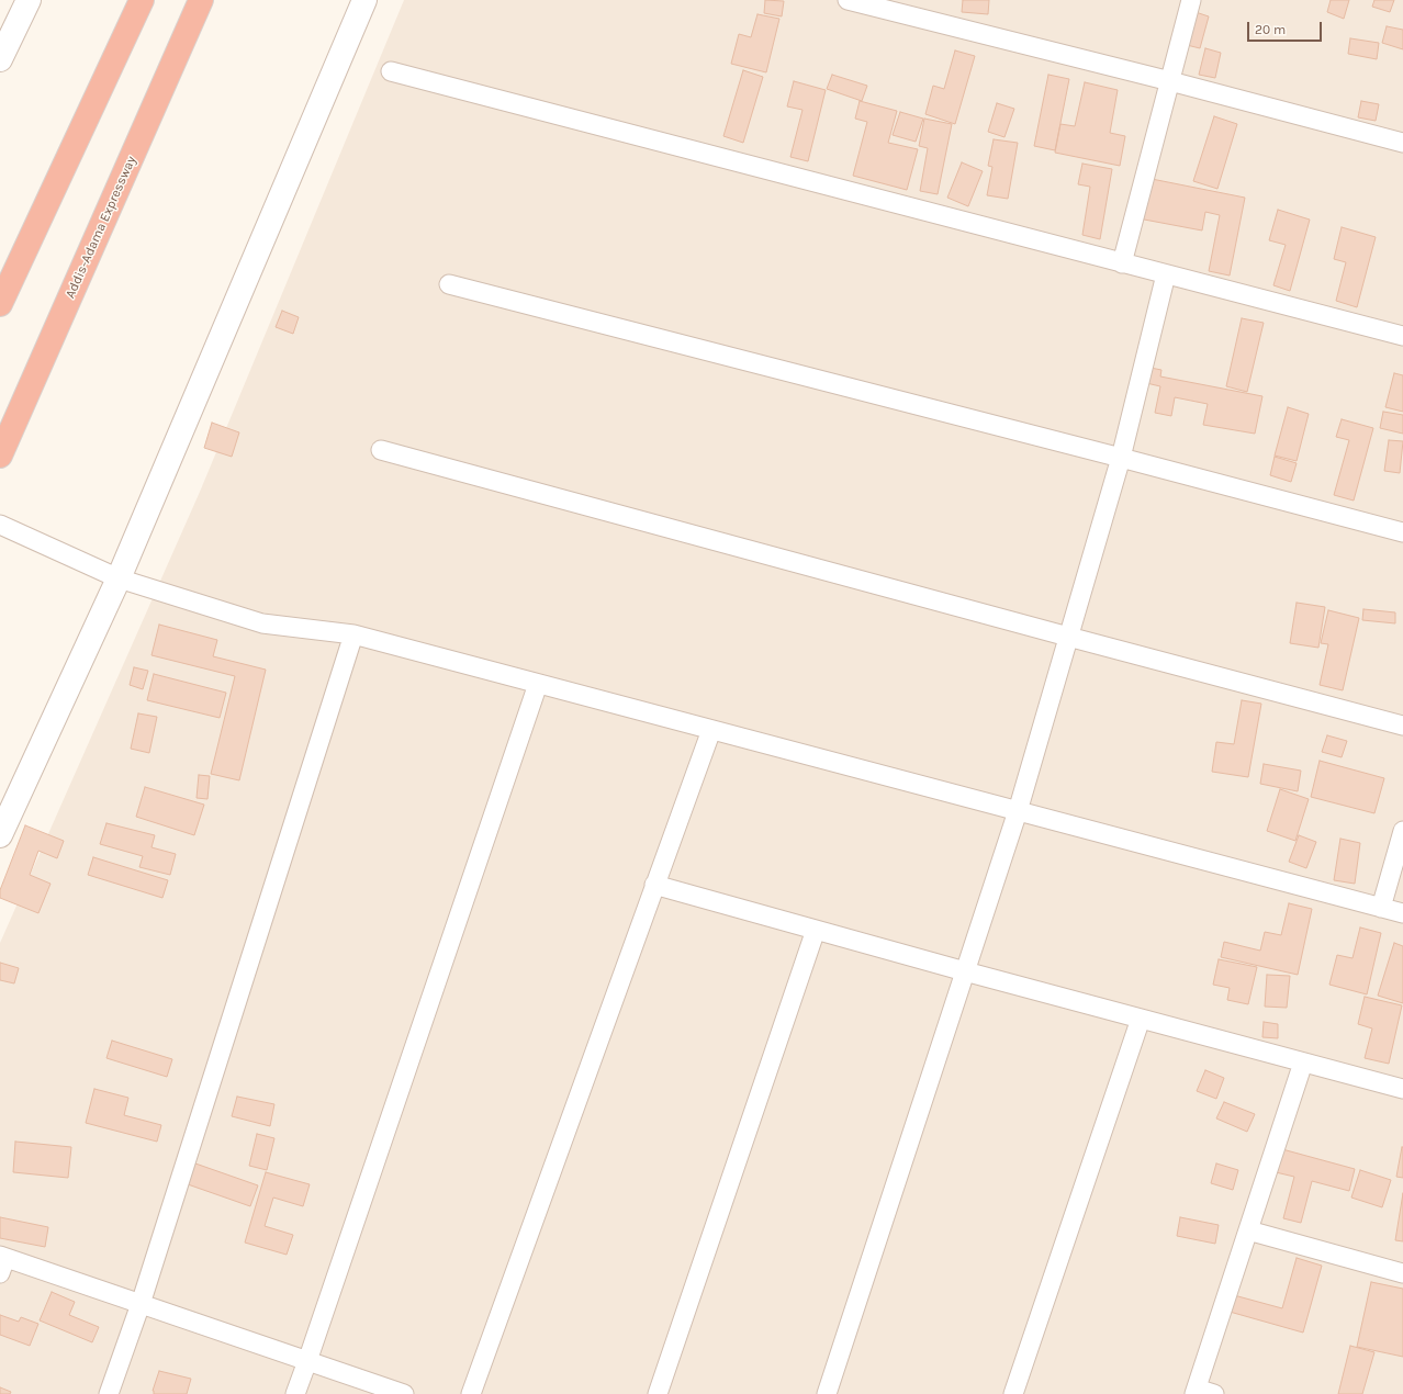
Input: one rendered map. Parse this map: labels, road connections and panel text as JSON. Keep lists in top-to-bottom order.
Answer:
{
  "streets": {
    "highway": ["Addis-Adama Expressway"]
  },
  "scale_bar": "20 m"
}
